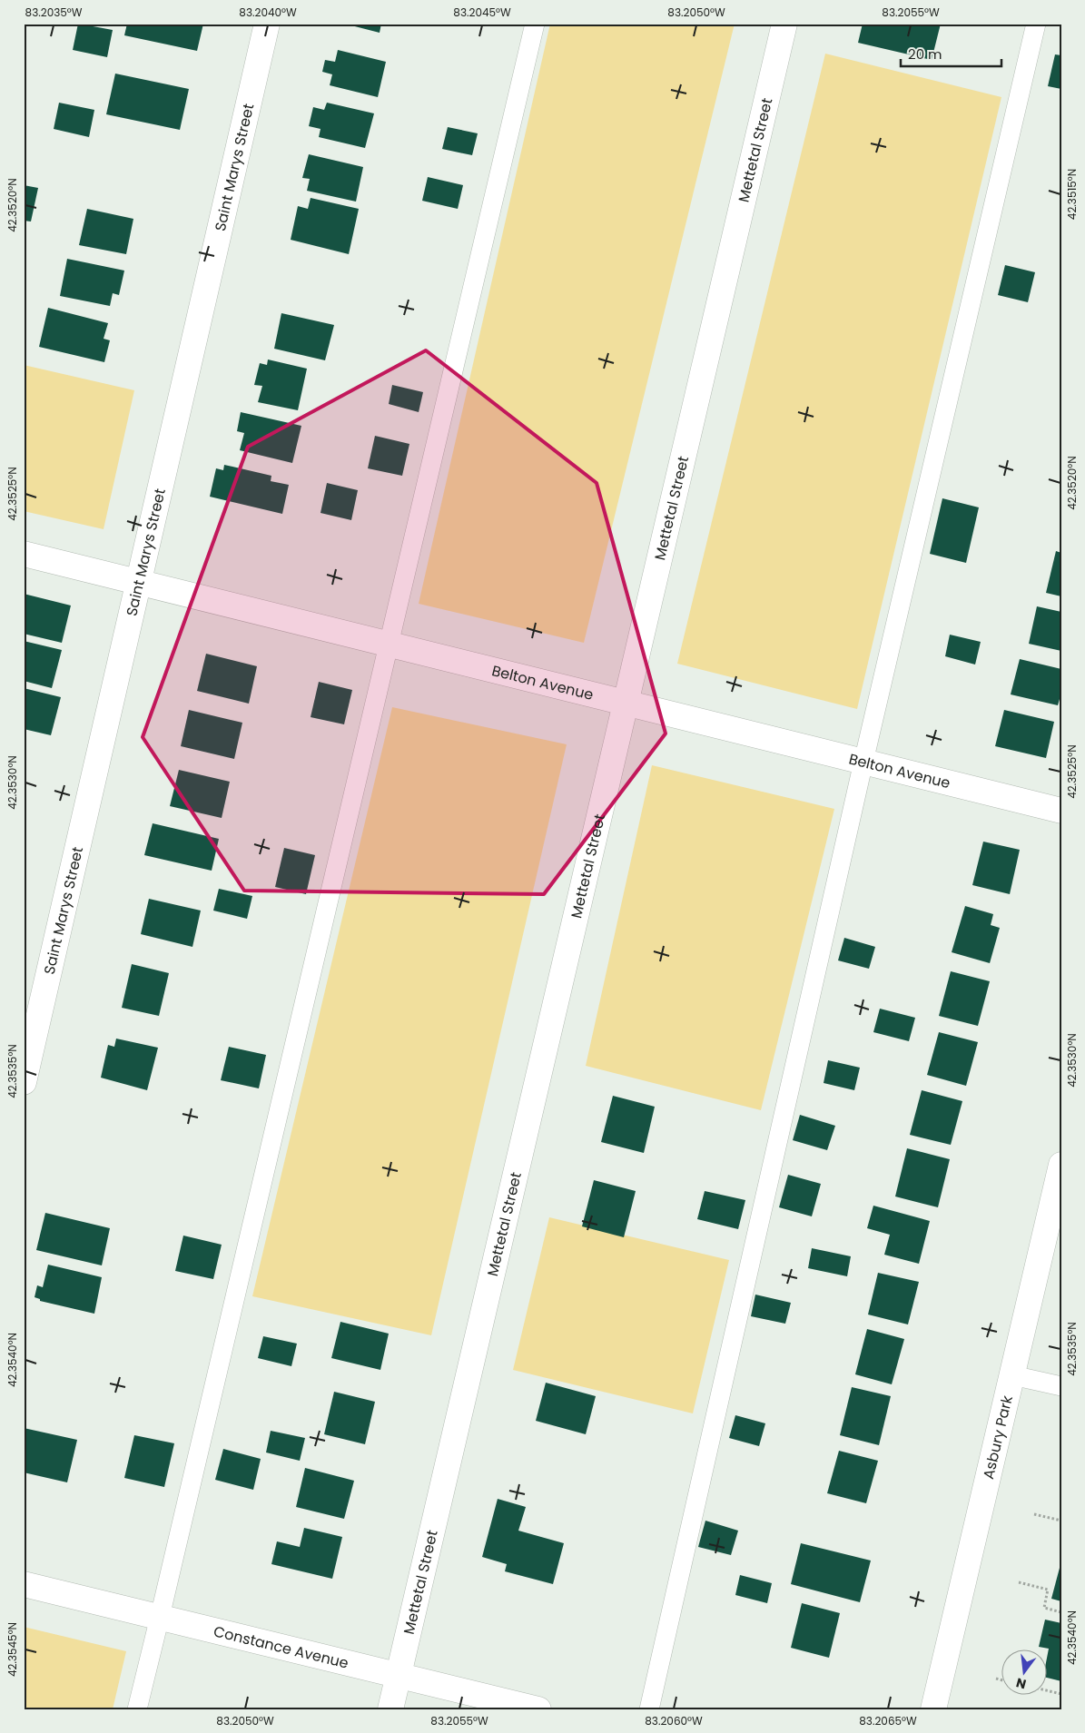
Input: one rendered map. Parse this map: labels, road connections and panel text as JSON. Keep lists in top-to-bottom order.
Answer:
{
  "streets": {
    "street": [
      "Mettetal Street",
      "Saint Marys Street",
      "Belton Avenue",
      "Asbury Park",
      "Constance Avenue"
    ]
  },
  "crossings": [
    ["Mettetal Street", "Belton Avenue"],
    ["Mettetal Street", "Constance Avenue"],
    ["Saint Marys Street", "Belton Avenue"]
  ],
  "scale_bar": "20 m",
  "north": "bottom",
  "coordinates": [
    "83.2035°W",
    "83.2040°W",
    "83.2045°W",
    "83.2050°W",
    "83.2055°W",
    "42.3515°N",
    "42.3520°N",
    "42.3525°N",
    "42.3530°N",
    "42.3535°N",
    "42.3540°N",
    "42.3545°N",
    "83.2060°W",
    "83.2065°W"
  ]
}
